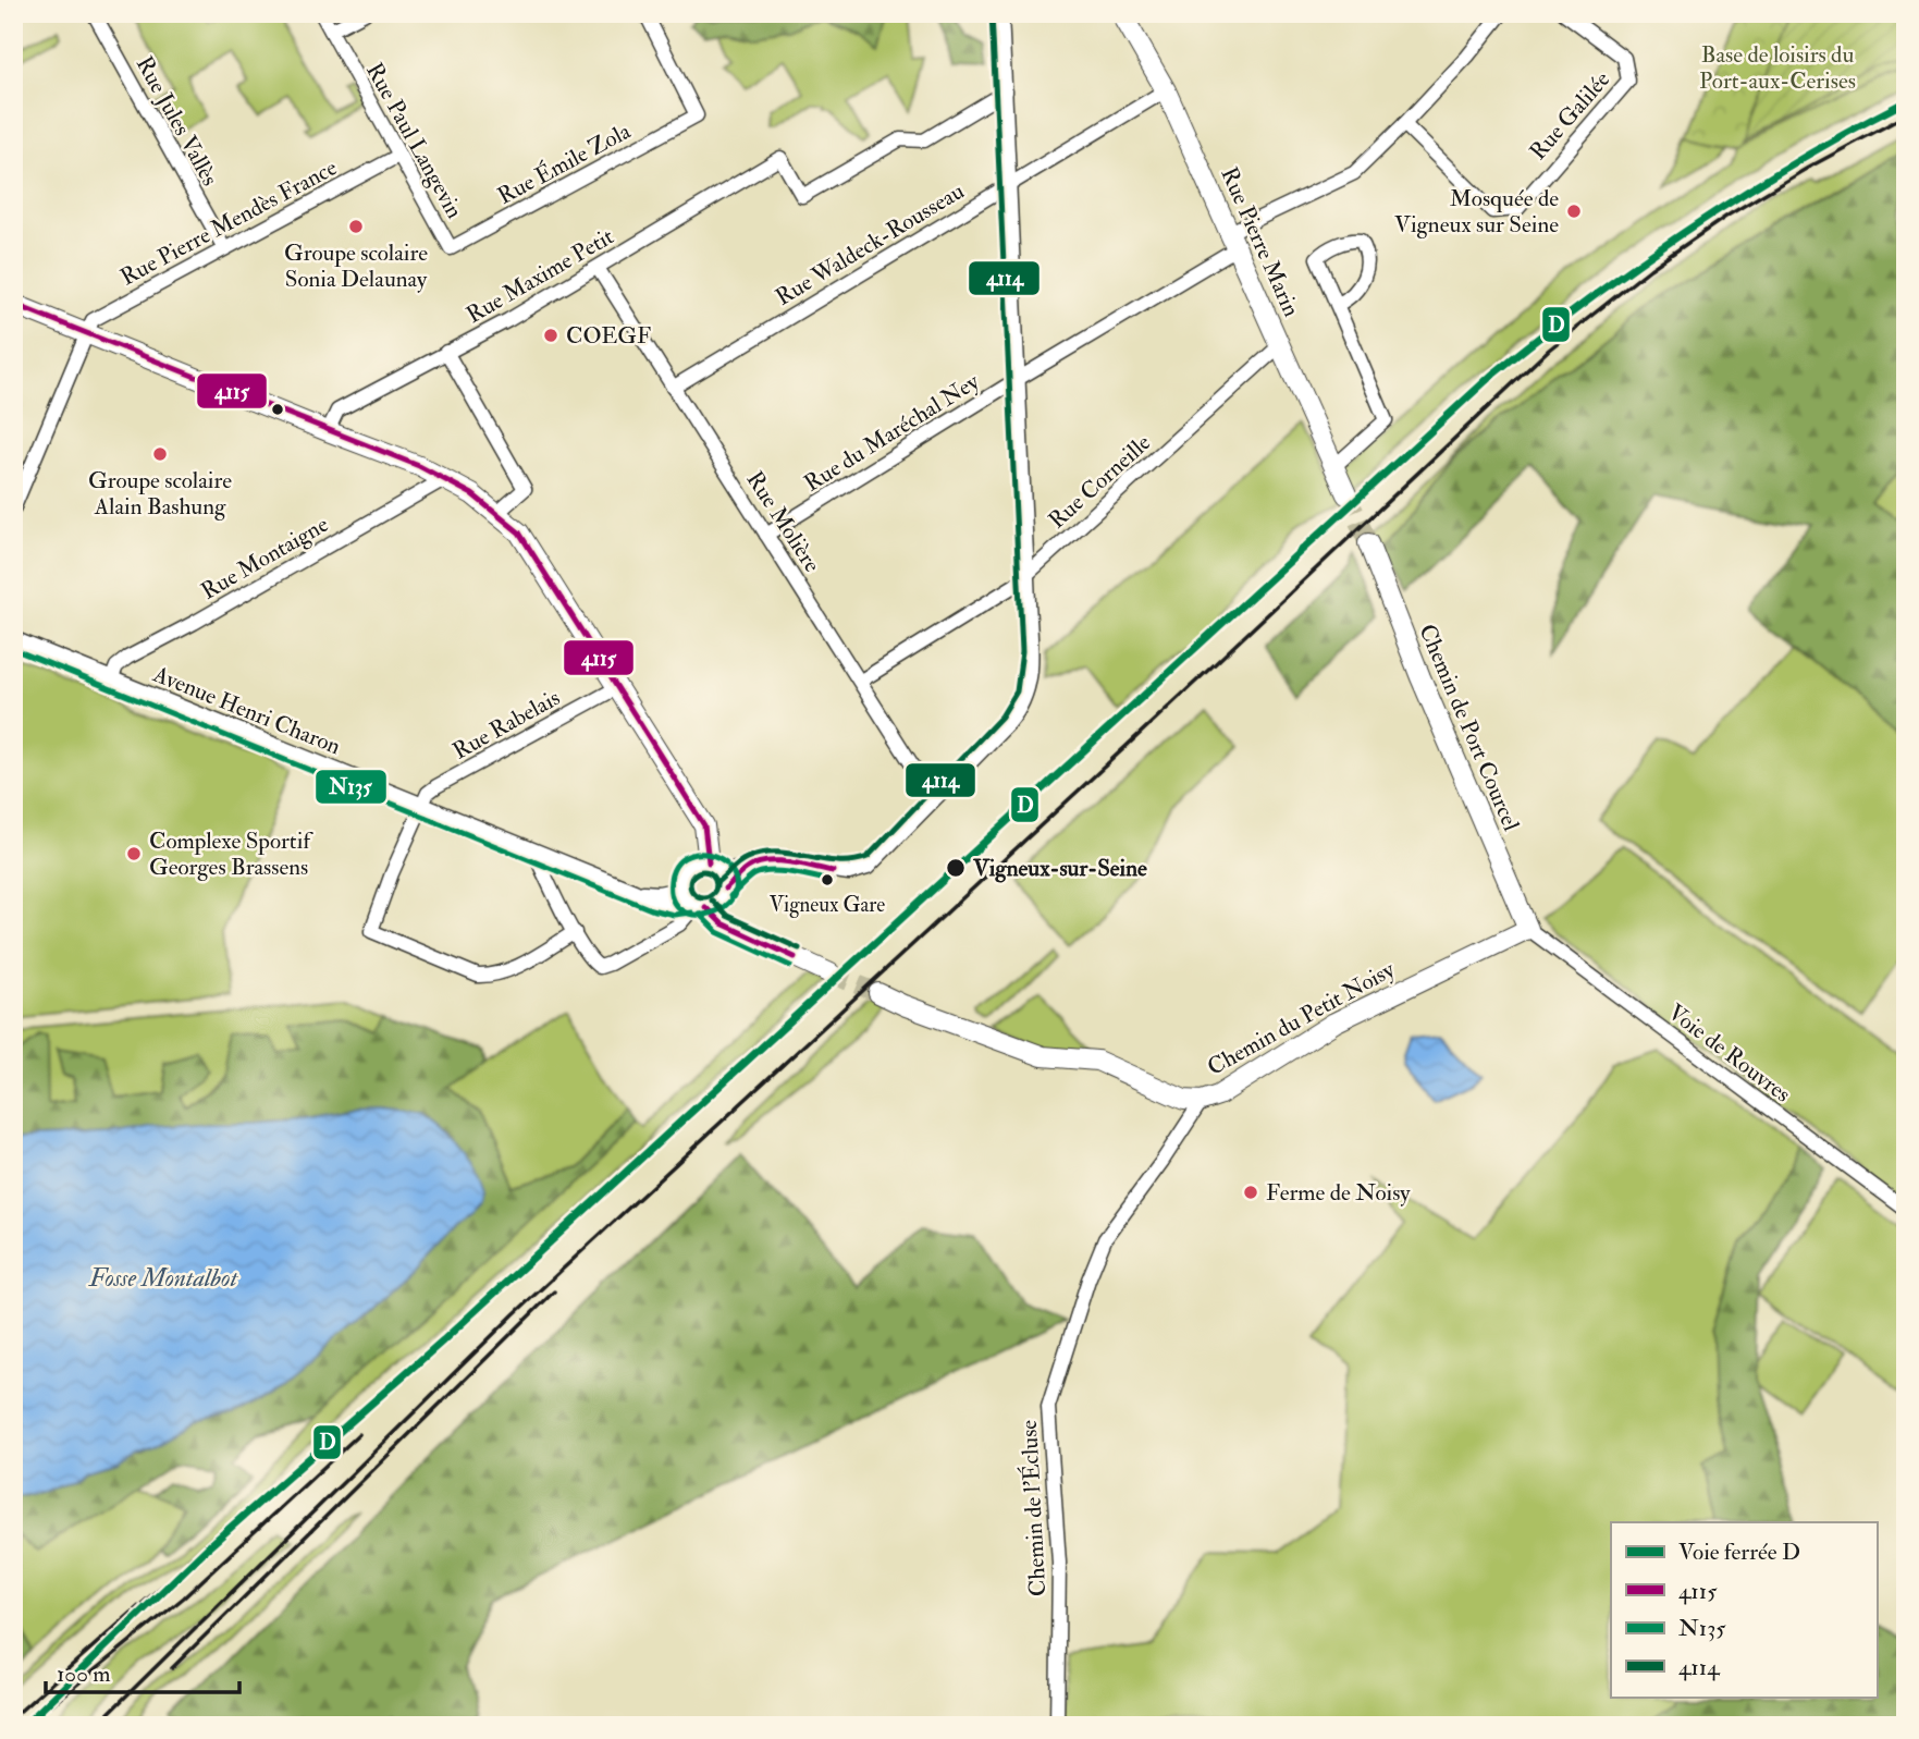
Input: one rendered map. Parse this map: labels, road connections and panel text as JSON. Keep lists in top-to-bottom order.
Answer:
{
  "streets": {
    "street": [
      "Rue Galilée",
      "Rue Jules Vallès",
      "Rue Paul Langevin",
      "Rue Émile Zola",
      "Rue Pierre Mendès France",
      "Rue Pierre Marin",
      "Rue Waldeck-Rousseau",
      "Rue Maxime Petit",
      "Rue du Maréchal Ney",
      "Rue Corneille",
      "Rue Molière",
      "Rue Montaigne",
      "Avenue Henri Charon",
      "Rue Rabelais",
      "Chemin de Port Courcel",
      "Chemin du Petit Noisy",
      "Voie de Rouvres",
      "Chemin de l'Écluse"
    ]
  },
  "crossings": [
    ["Rue Galilée", "Rue du Maréchal Ney"],
    ["Rue Jules Vallès", "Rue Pierre Mendès France"],
    ["Rue Paul Langevin", "Rue Émile Zola"],
    ["Rue Paul Langevin", "Rue Pierre Mendès France"],
    ["Rue Pierre Marin", "Rue Waldeck-Rousseau"],
    ["Rue Pierre Marin", "Rue du Maréchal Ney"],
    ["Rue Pierre Marin", "Rue Corneille"],
    ["Rue Waldeck-Rousseau", "Rue Molière"],
    ["Rue Maxime Petit", "Rue Molière"],
    ["Rue du Maréchal Ney", "Rue Molière"],
    ["Rue Corneille", "Rue Molière"],
    ["Rue Montaigne", "Avenue Henri Charon"],
    ["Avenue Henri Charon", "Rue Rabelais"],
    ["Chemin de Port Courcel", "Chemin du Petit Noisy"],
    ["Chemin de Port Courcel", "Voie de Rouvres"],
    ["Chemin du Petit Noisy", "Voie de Rouvres"],
    ["Chemin du Petit Noisy", "Chemin de l'Écluse"]
  ],
  "water": ["Fosse Montalbot"],
  "parks": ["Base de loisirs du Port-aux-Cerises"],
  "places": [
    "Mosquée de Vigneux sur Seine",
    "Groupe scolaire Sonia Delaunay",
    "COEGF",
    "Groupe scolaire Alain Bashung",
    "Complexe Sportif Georges Brassens",
    "Vigneux-sur-Seine",
    "Vigneux Gare",
    "Ferme de Noisy"
  ],
  "lines": [
    "transit line 4114",
    "rail line D",
    "transit line 4115",
    "transit line N135"
  ],
  "legend": [
    "Voie ferrée D",
    "4115",
    "N135",
    "4114"
  ],
  "scale_bar": "100 m"
}
